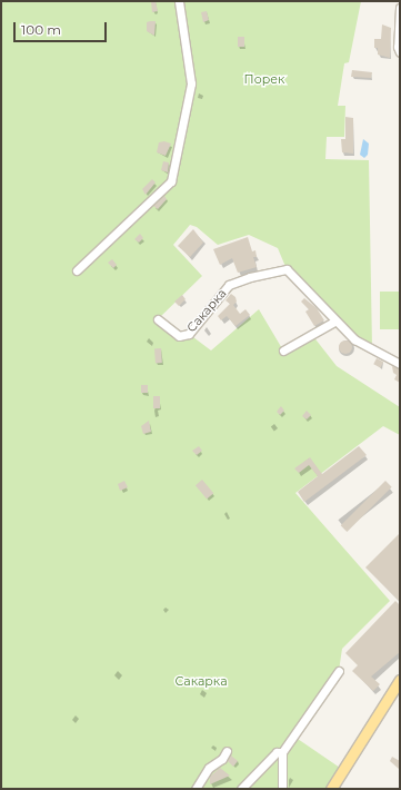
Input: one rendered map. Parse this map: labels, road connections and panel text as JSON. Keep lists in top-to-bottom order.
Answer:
{
  "streets": {
    "street": ["Сакарка"]
  },
  "parks": ["Порек", "Сакарка"],
  "scale_bar": "100 m"
}
